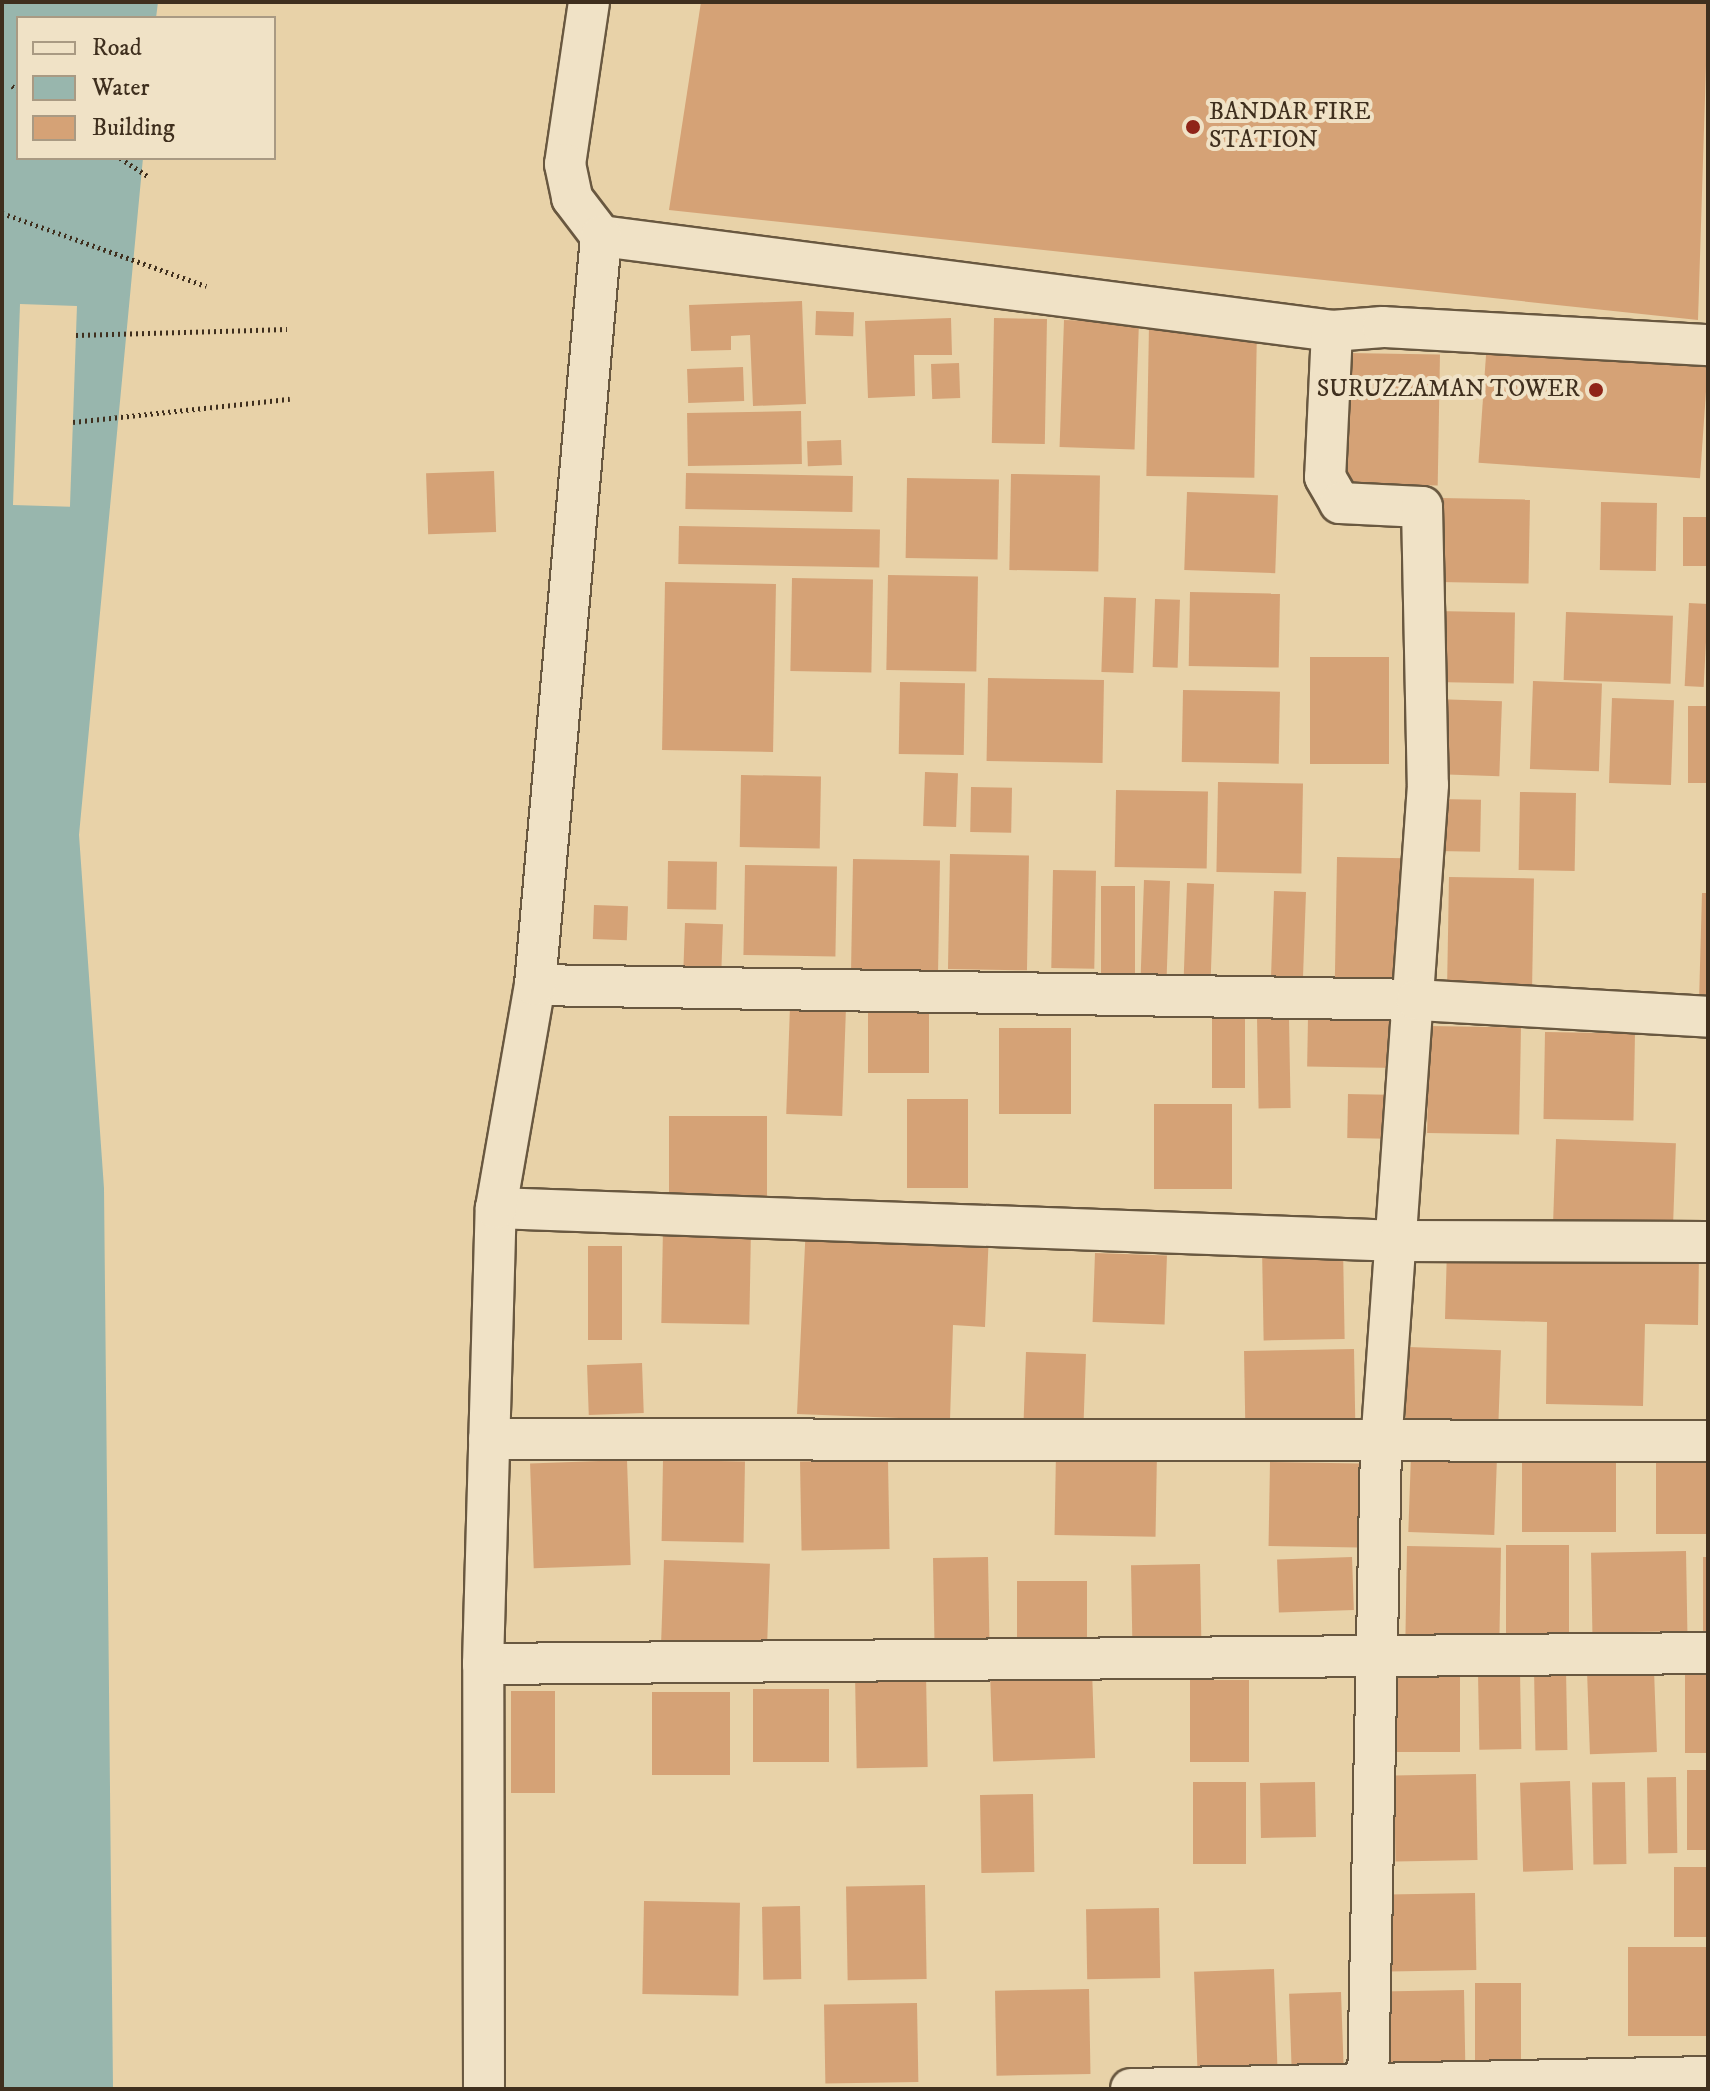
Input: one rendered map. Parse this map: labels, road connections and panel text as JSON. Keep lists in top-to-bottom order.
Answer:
{
  "places": ["BANDAR FIRE STATION", "SURUZZAMAN TOWER"],
  "legend": ["Road", "Water", "Building"]
}
